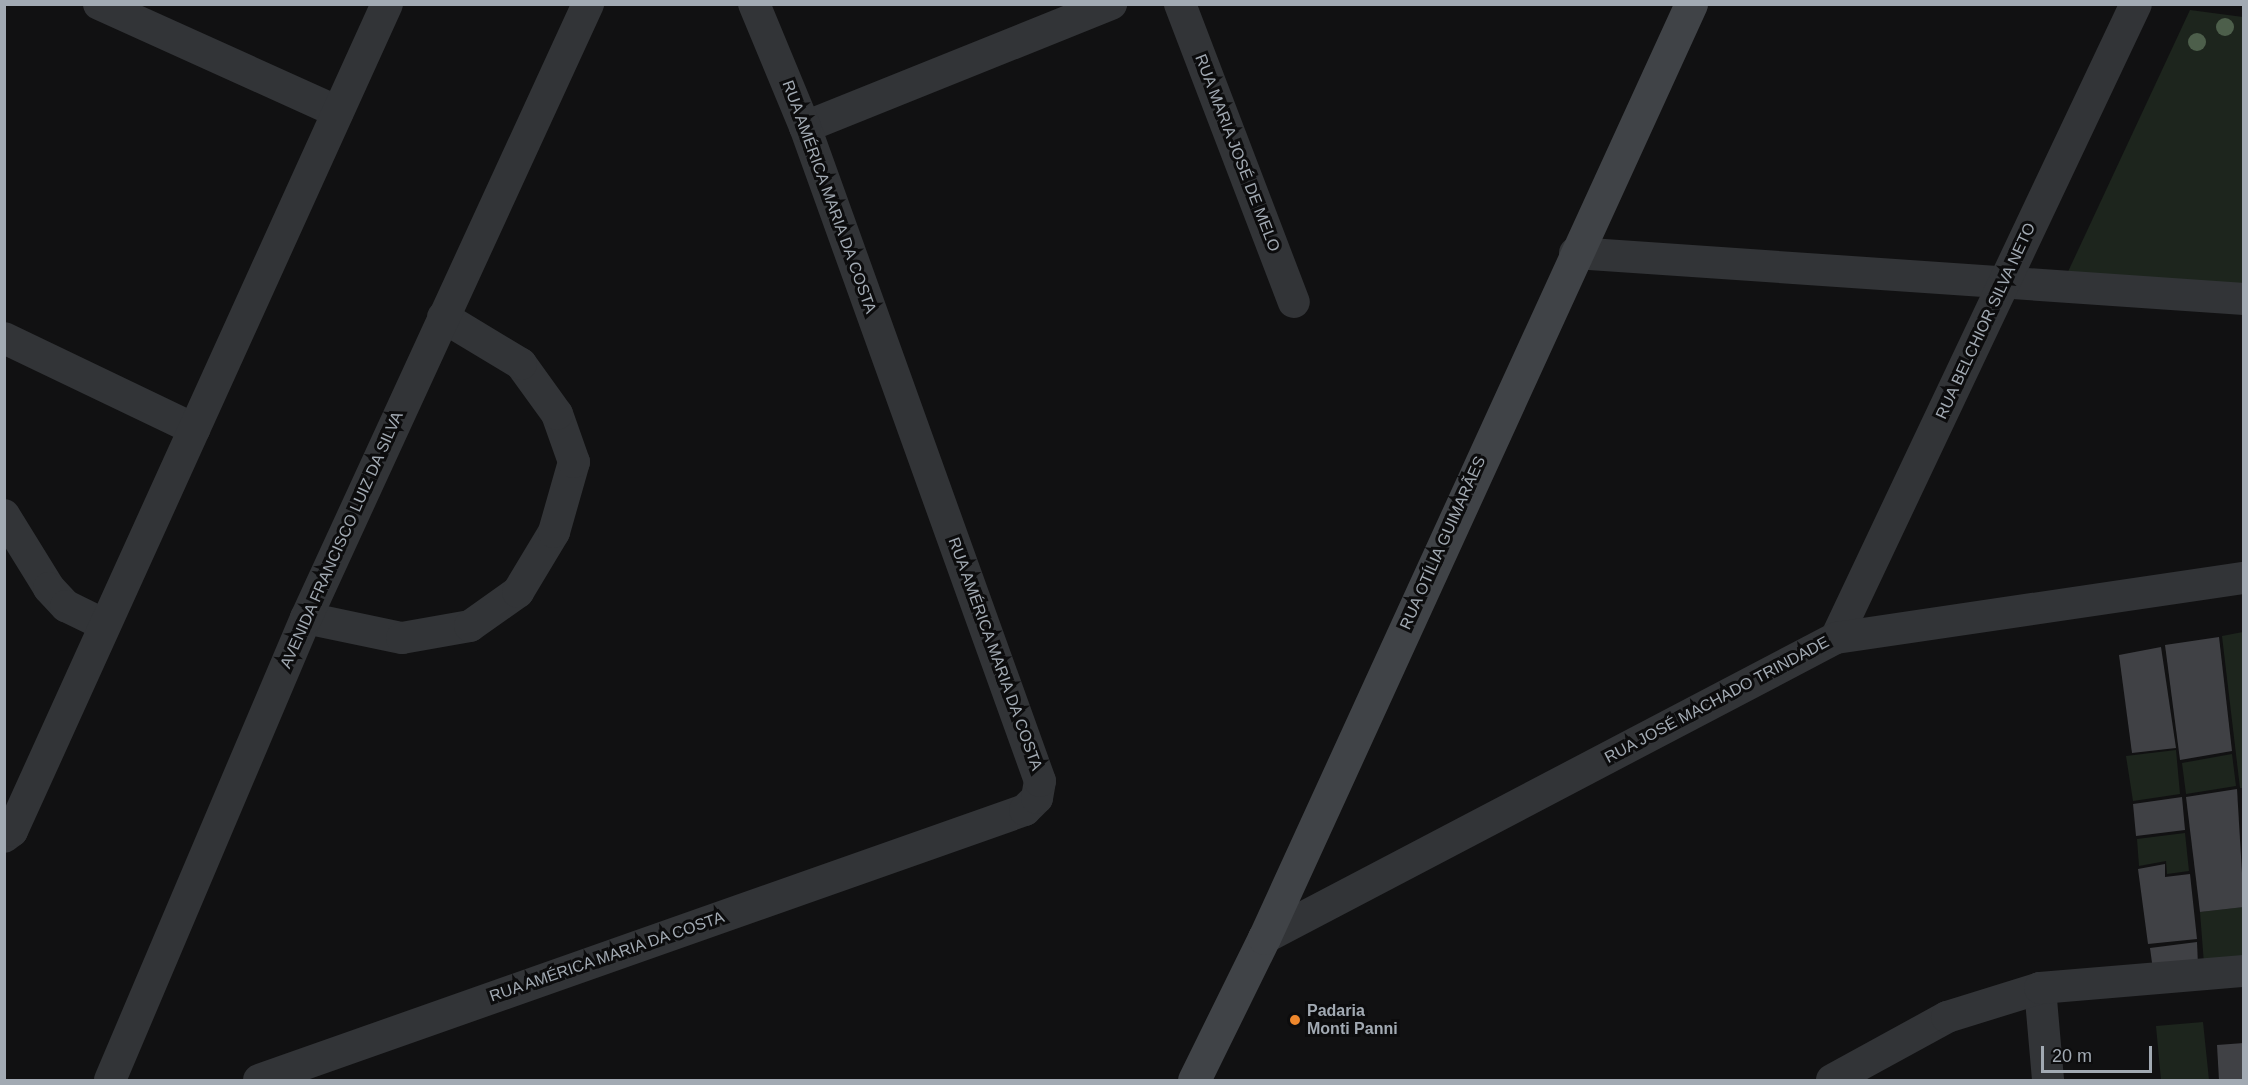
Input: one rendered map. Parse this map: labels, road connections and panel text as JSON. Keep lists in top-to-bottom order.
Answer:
{
  "streets": {
    "street": [
      "RUA MARIA JOSÉ DE MELO",
      "RUA AMÉRICA MARIA DA COSTA",
      "RUA BELCHIOR SILVA NETO",
      "AVENIDA FRANCISCO LUIZ DA SILVA",
      "RUA OTÍLIA GUIMARÃES",
      "RUA JOSÉ MACHADO TRINDADE"
    ]
  },
  "crossings": [
    ["RUA BELCHIOR SILVA NETO", "RUA JOSÉ MACHADO TRINDADE"],
    ["RUA OTÍLIA GUIMARÃES", "RUA JOSÉ MACHADO TRINDADE"]
  ],
  "places": ["Padaria Monti Panni"],
  "scale_bar": "20 m"
}
